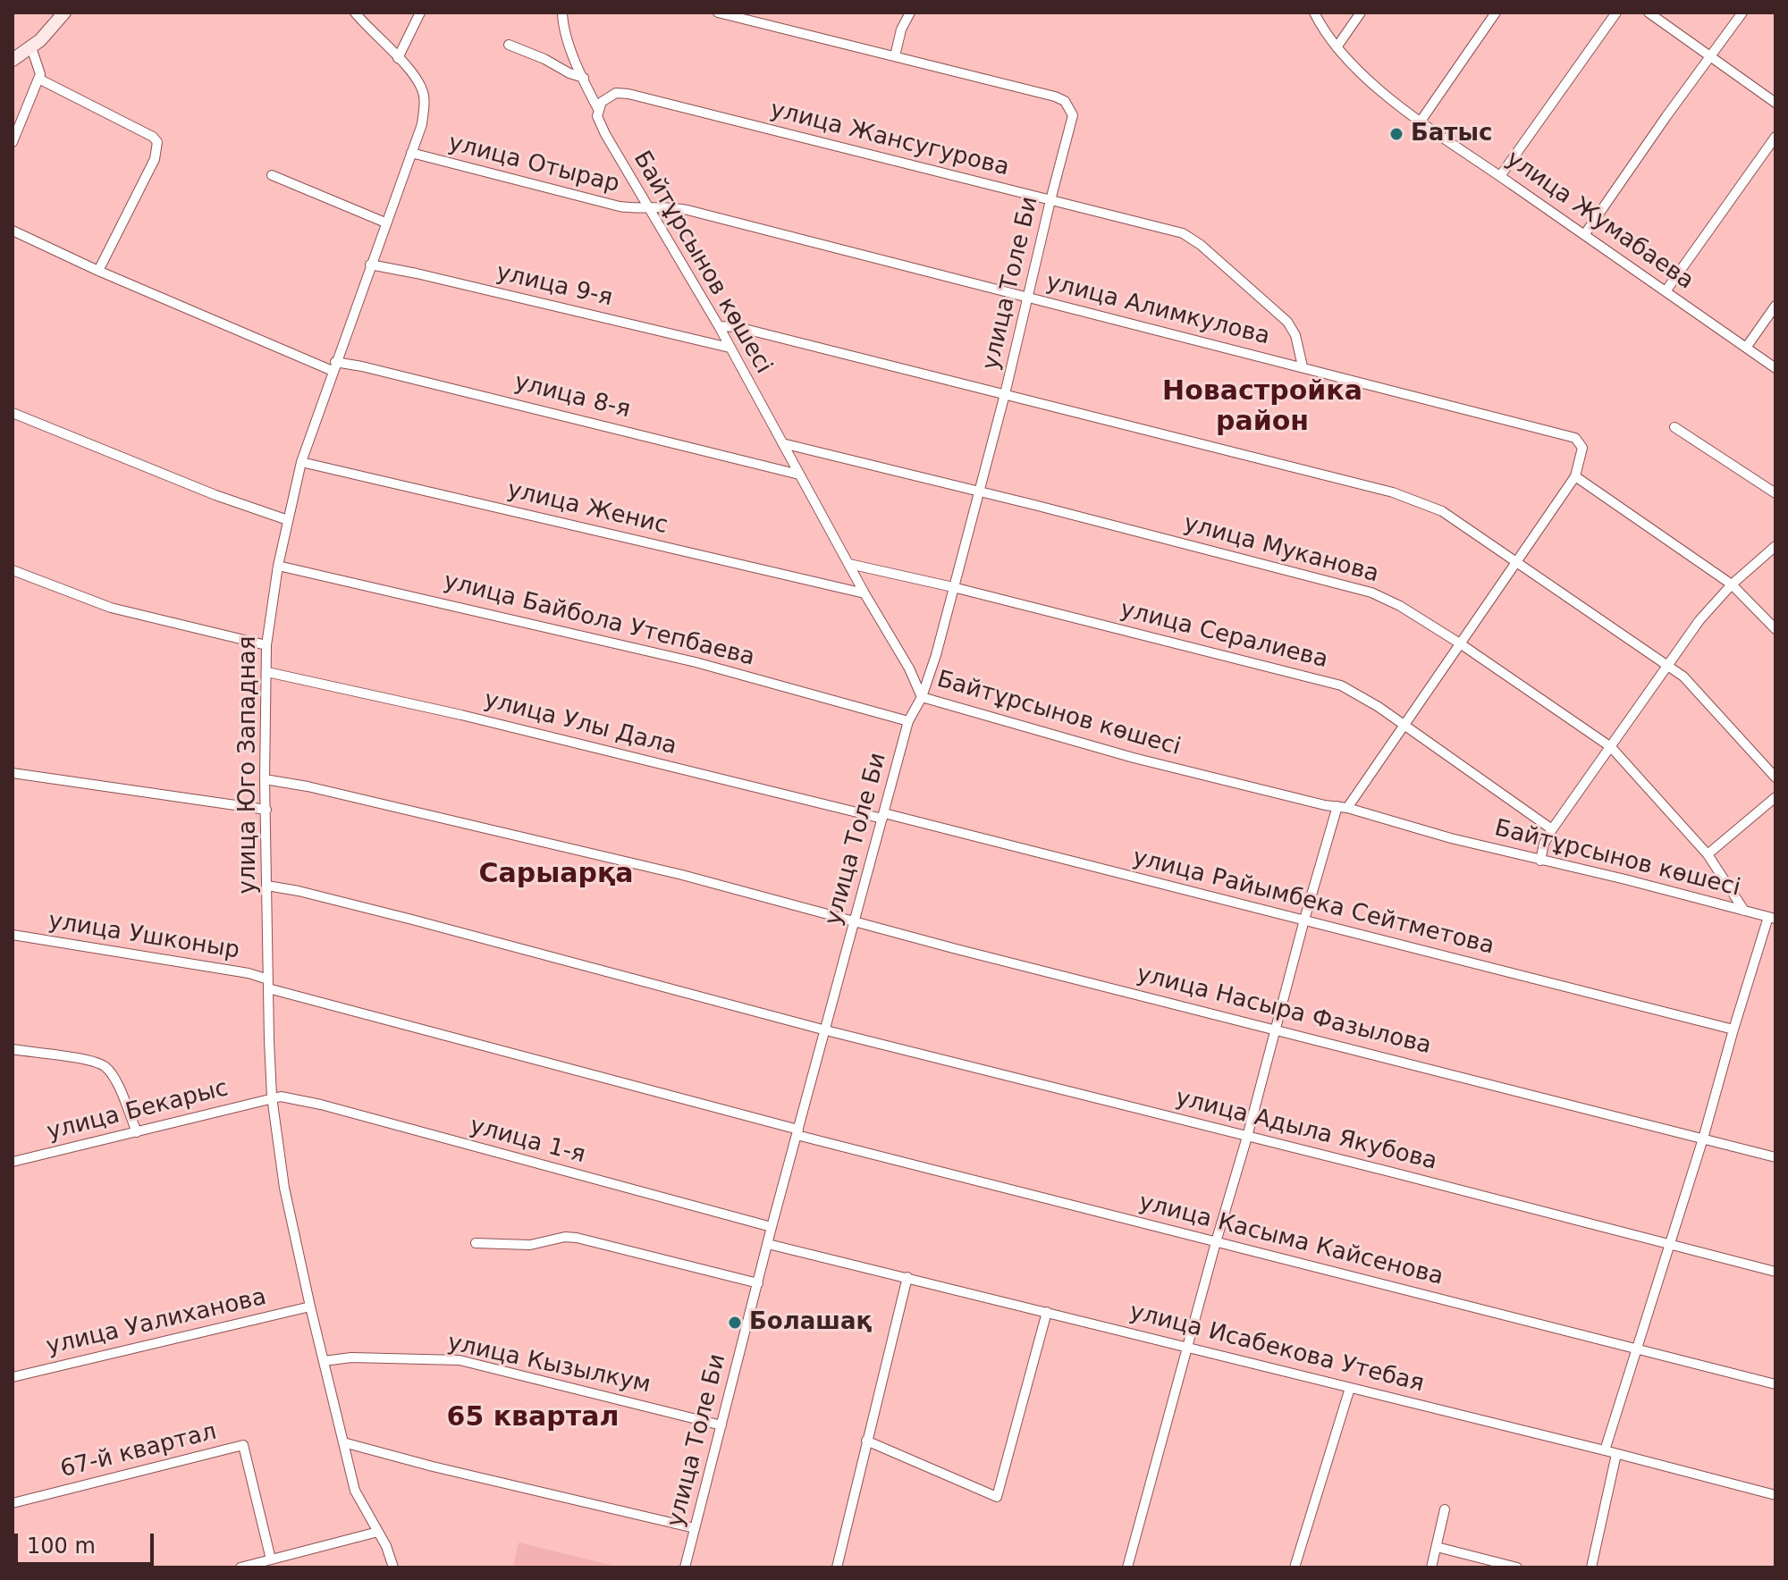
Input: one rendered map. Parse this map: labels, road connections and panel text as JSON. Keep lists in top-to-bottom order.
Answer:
{
  "streets": {
    "street": [
      "улица Жансугурова",
      "улица Отырар",
      "улица Жумабаева",
      "Байтұрсынов көшесі",
      "улица Толе Би",
      "улица 9-я",
      "улица Алимкулова",
      "улица 8-я",
      "улица Женис",
      "улица Муканова",
      "улица Байбола Утепбаева",
      "улица Сералиева",
      "улица Улы Дала",
      "улица Юго Западная",
      "улица Райымбека Сейтметова",
      "улица Ушконыр",
      "улица Насыра Фазылова",
      "улица Бекарыс",
      "улица Адыла Якубова",
      "улица 1-я",
      "улица Касыма Кайсенова",
      "улица Уалиханова",
      "улица Исабекова Утебая",
      "улица Кызылкум",
      "67-й квартал"
    ]
  },
  "crossings": [
    ["улица Жансугурова", "Байтұрсынов көшесі"],
    ["улица Жансугурова", "улица Толе Би"],
    ["улица Жансугурова", "улица Алимкулова"],
    ["улица Отырар", "Байтұрсынов көшесі"],
    ["улица Отырар", "улица Алимкулова"],
    ["улица Отырар", "улица Юго Западная"],
    ["Байтұрсынов көшесі", "улица Толе Би"],
    ["Байтұрсынов көшесі", "улица 9-я"],
    ["Байтұрсынов көшесі", "улица Алимкулова"],
    ["Байтұрсынов көшесі", "улица 8-я"],
    ["Байтұрсынов көшесі", "улица Женис"],
    ["Байтұрсынов көшесі", "улица Муканова"],
    ["Байтұрсынов көшесі", "улица Сералиева"],
    ["улица Толе Би", "улица Алимкулова"],
    ["улица Толе Би", "улица Муканова"],
    ["улица Толе Би", "улица Байбола Утепбаева"],
    ["улица Толе Би", "улица Сералиева"],
    ["улица Толе Би", "улица Улы Дала"],
    ["улица Толе Би", "улица Райымбека Сейтметова"],
    ["улица Толе Би", "улица Ушконыр"],
    ["улица Толе Би", "улица Насыра Фазылова"],
    ["улица Толе Би", "улица Адыла Якубова"],
    ["улица Толе Би", "улица 1-я"],
    ["улица Толе Би", "улица Касыма Кайсенова"],
    ["улица Толе Би", "улица Исабекова Утебая"],
    ["улица Толе Би", "улица Кызылкум"],
    ["улица 9-я", "улица Юго Западная"],
    ["улица 8-я", "улица Юго Западная"],
    ["улица Женис", "улица Юго Западная"],
    ["улица Байбола Утепбаева", "улица Юго Западная"],
    ["улица Улы Дала", "улица Юго Западная"],
    ["улица Улы Дала", "улица Райымбека Сейтметова"],
    ["улица Юго Западная", "улица Ушконыр"],
    ["улица Юго Западная", "улица Насыра Фазылова"],
    ["улица Юго Западная", "улица Бекарыс"],
    ["улица Юго Западная", "улица Адыла Якубова"],
    ["улица Юго Западная", "улица 1-я"],
    ["улица Юго Западная", "улица Уалиханова"],
    ["улица Юго Западная", "улица Кызылкум"],
    ["улица Ушконыр", "улица Касыма Кайсенова"],
    ["улица Бекарыс", "улица 1-я"]
  ],
  "districts": ["Новастройка район", "Сарыарқа", "65 квартал"],
  "places": ["Батыс", "Болашақ"],
  "scale_bar": "100 m"
}
